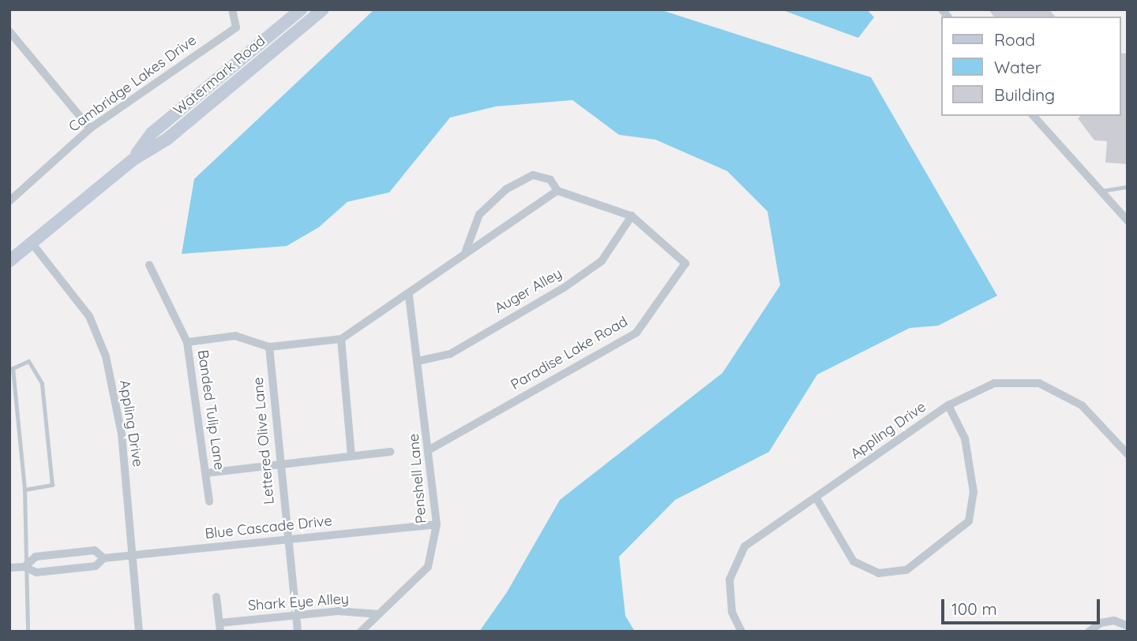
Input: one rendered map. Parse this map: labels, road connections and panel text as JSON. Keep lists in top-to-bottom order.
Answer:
{
  "streets": {
    "street": [
      "Watermark Road",
      "Cambridge Lakes Drive",
      "Auger Alley",
      "Paradise Lake Road",
      "Banded Tulip Lane",
      "Appling Drive",
      "Lettered Olive Lane",
      "Penshell Lane",
      "Blue Cascade Drive",
      "Shark Eye Alley"
    ]
  },
  "crossings": [
    ["Watermark Road", "Appling Drive"],
    ["Auger Alley", "Paradise Lake Road"],
    ["Auger Alley", "Penshell Lane"],
    ["Paradise Lake Road", "Penshell Lane"],
    ["Appling Drive", "Blue Cascade Drive"],
    ["Lettered Olive Lane", "Blue Cascade Drive"],
    ["Lettered Olive Lane", "Shark Eye Alley"],
    ["Penshell Lane", "Blue Cascade Drive"],
    ["Penshell Lane", "Shark Eye Alley"]
  ],
  "legend": ["Road", "Water", "Building"],
  "scale_bar": "100 m"
}
